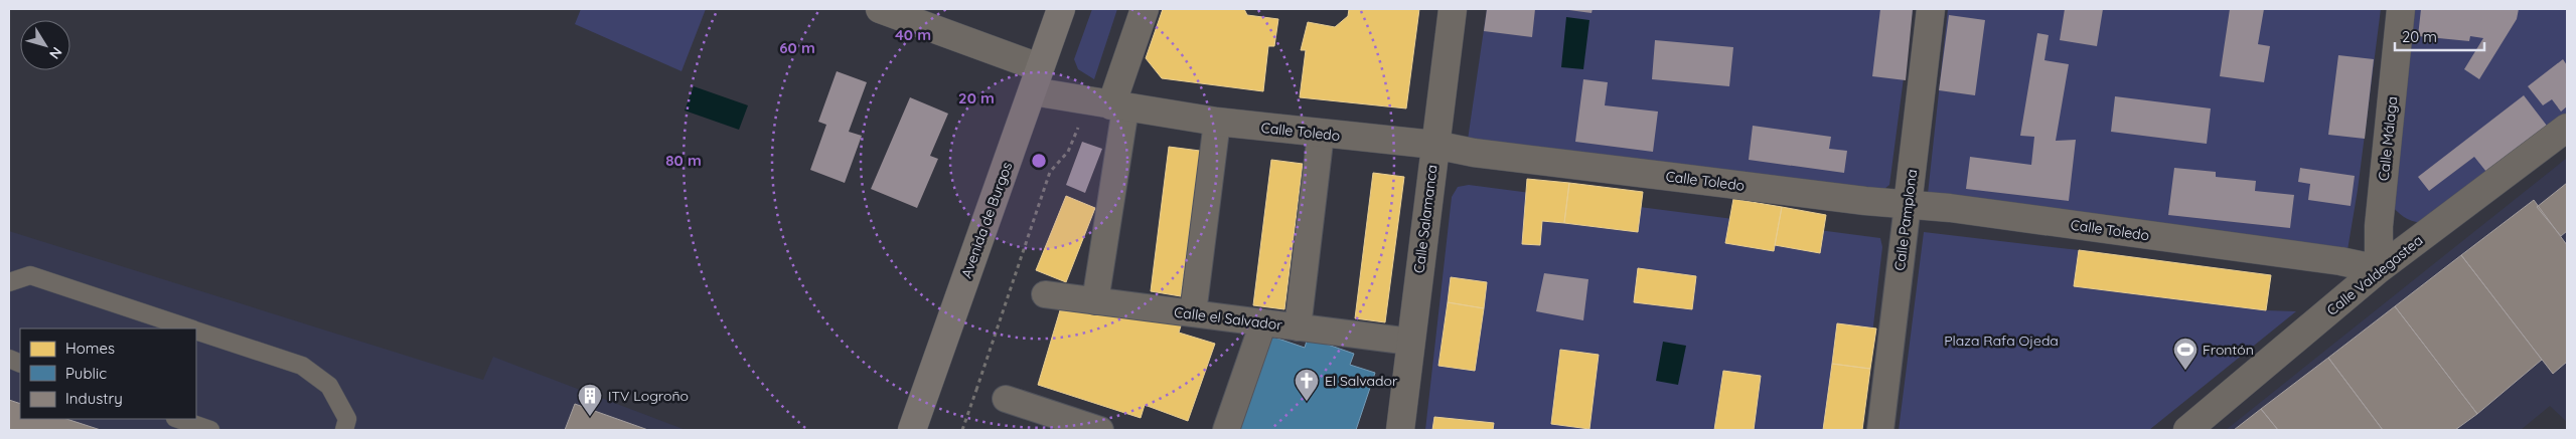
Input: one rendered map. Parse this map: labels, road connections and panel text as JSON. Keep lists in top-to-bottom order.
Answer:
{
  "streets": {
    "main road": ["Avenida de Burgos"],
    "street": [
      "Calle Toledo",
      "Calle Málaga",
      "Calle Salamanca",
      "Calle Pamplona",
      "Calle Valdegastea",
      "Calle el Salvador"
    ]
  },
  "crossings": [
    ["Calle Toledo", "Calle Málaga"],
    ["Calle Toledo", "Calle Salamanca"],
    ["Calle Toledo", "Avenida de Burgos"],
    ["Calle Toledo", "Calle Pamplona"],
    ["Calle Toledo", "Calle Valdegastea"],
    ["Calle Málaga", "Calle Valdegastea"],
    ["Calle Salamanca", "Calle el Salvador"]
  ],
  "parks": ["Plaza Rafa Ojeda"],
  "places": {
    "sports": ["Frontón"],
    "church": ["El Salvador"],
    "building": ["ITV Logroño"]
  },
  "legend": ["Homes", "Public", "Industry"],
  "scale_bar": "20 m",
  "north": "bottom right",
  "rings": [
    "40 m",
    "60 m",
    "20 m",
    "80 m"
  ]
}
